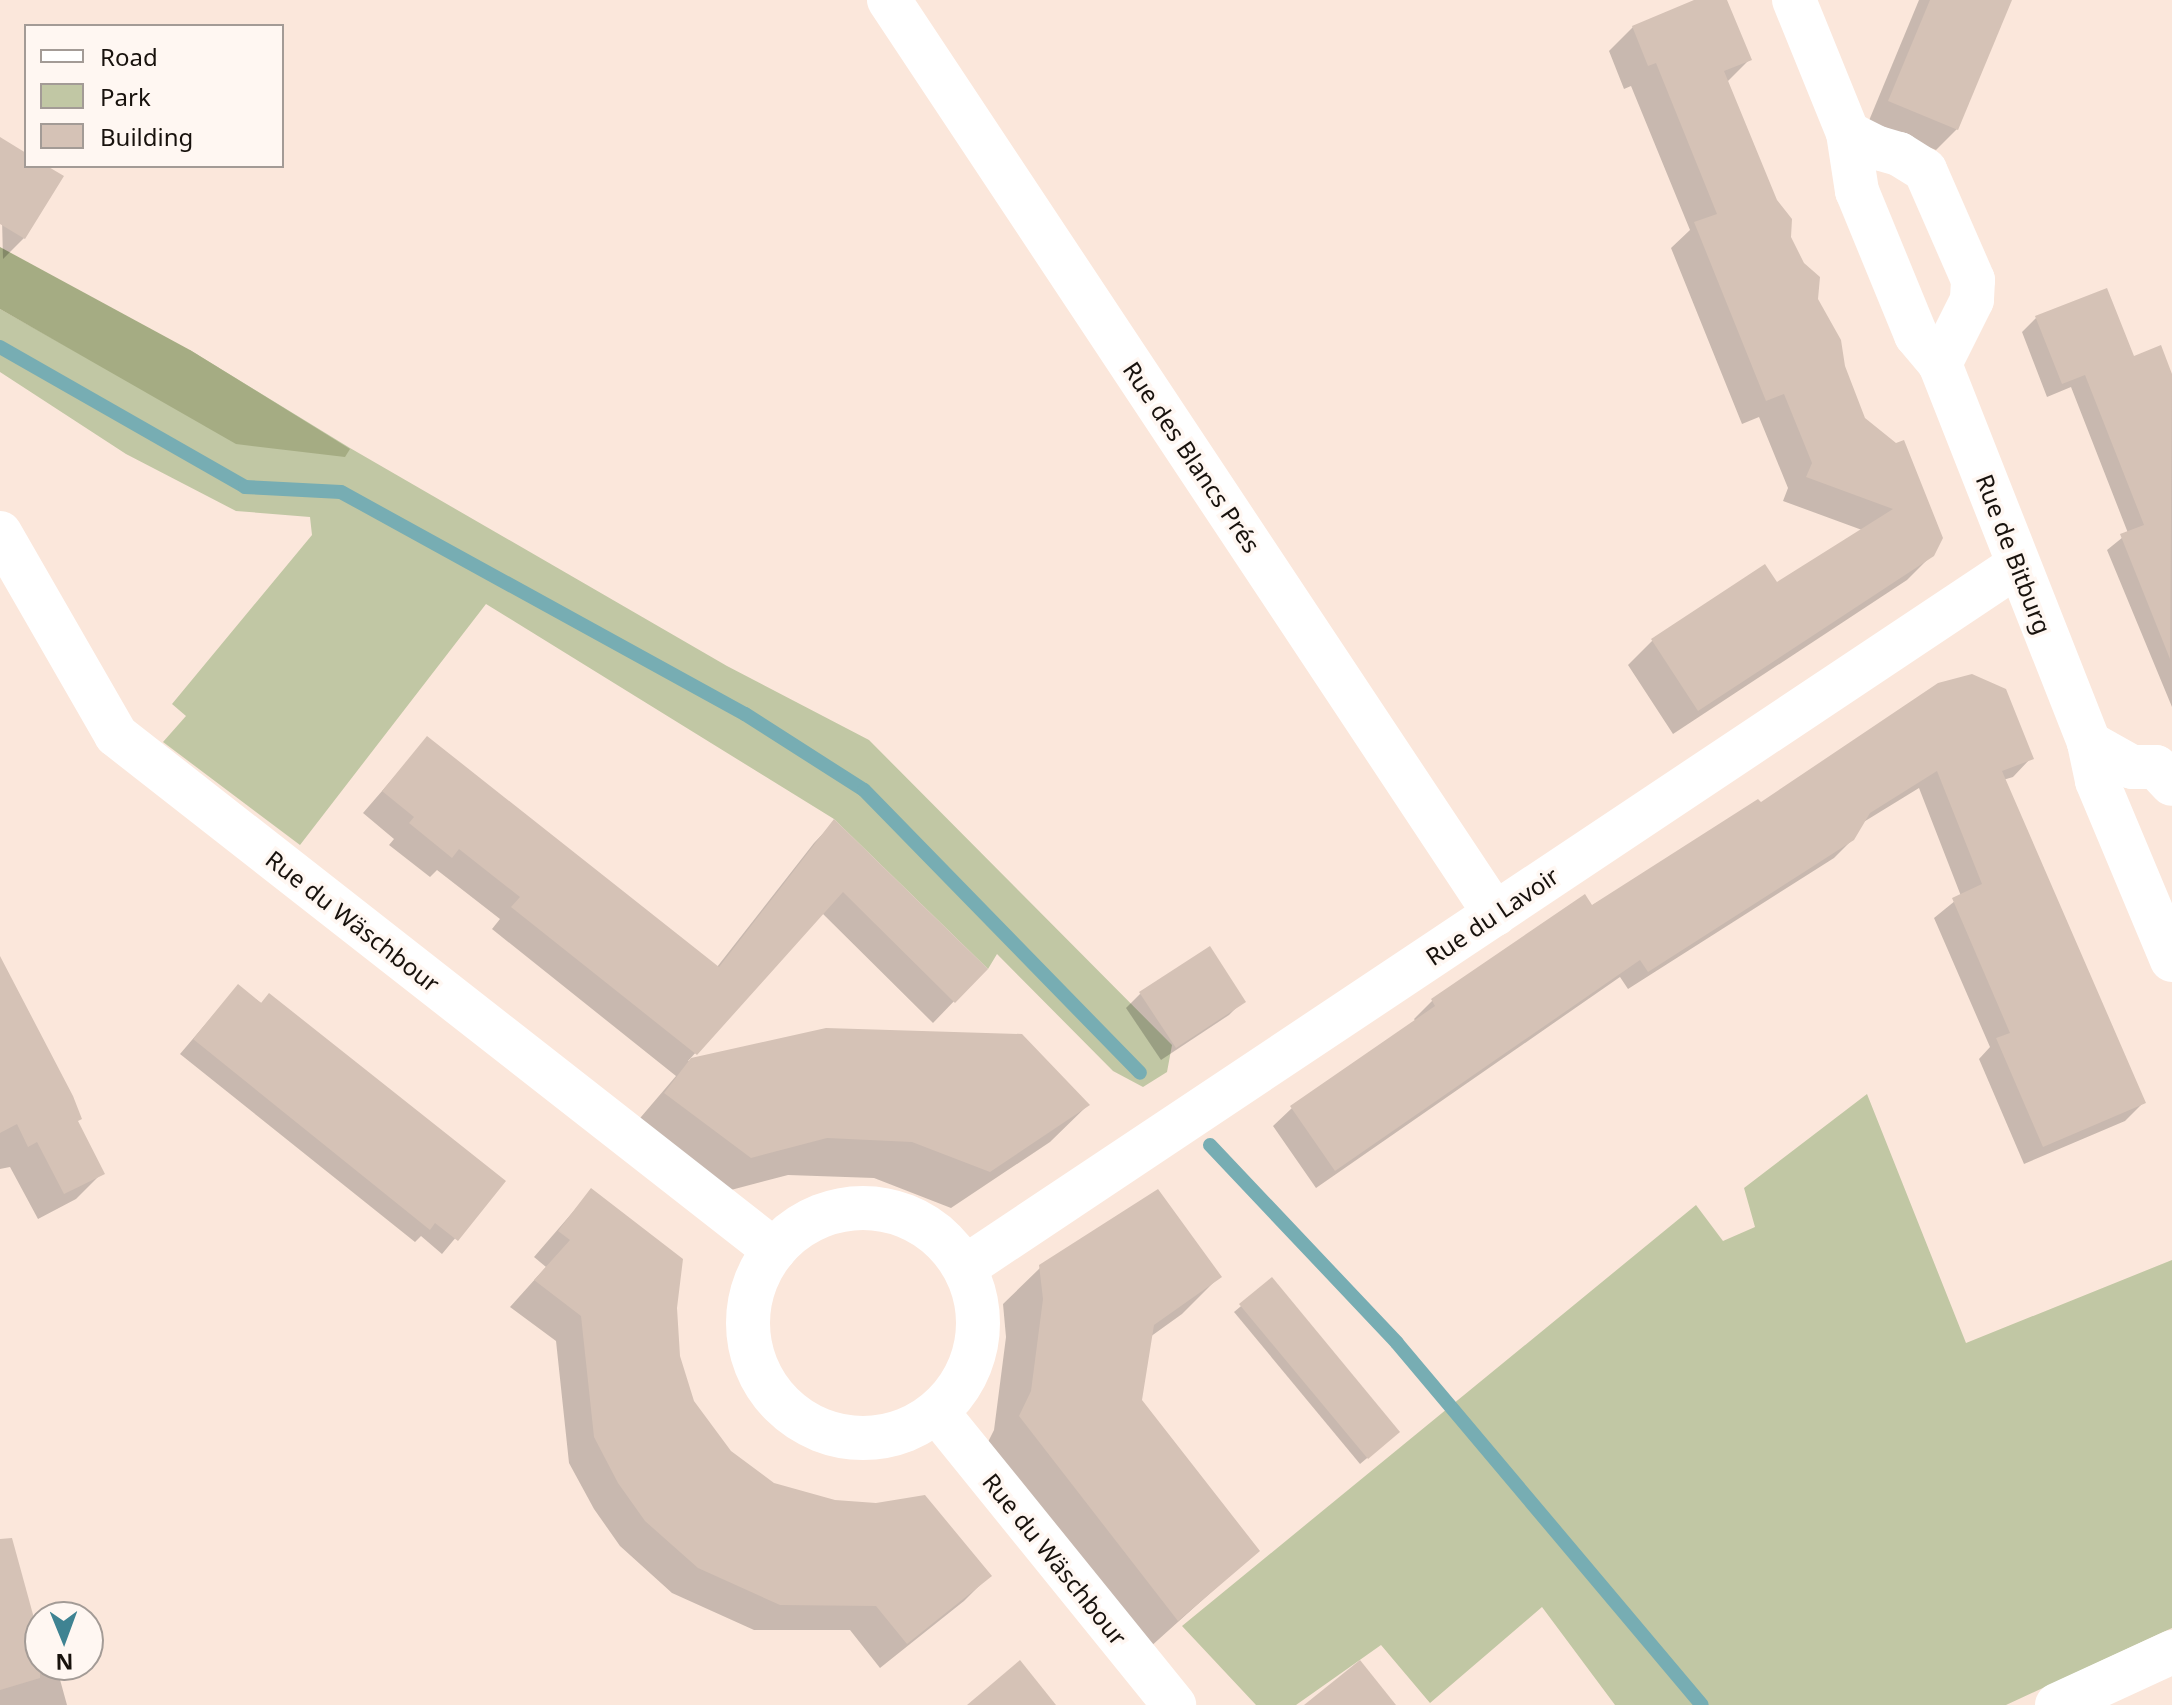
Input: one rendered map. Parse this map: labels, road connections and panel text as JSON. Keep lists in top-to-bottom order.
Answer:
{
  "streets": {
    "street": [
      "Rue des Blancs Prés",
      "Rue de Bitburg",
      "Rue du Lavoir",
      "Rue du Wäschbour"
    ]
  },
  "crossings": [
    ["Rue des Blancs Prés", "Rue du Lavoir"],
    ["Rue de Bitburg", "Rue du Lavoir"],
    ["Rue du Lavoir", "Rue du Wäschbour"]
  ],
  "legend": ["Road", "Park", "Building"],
  "north": "bottom"
}
